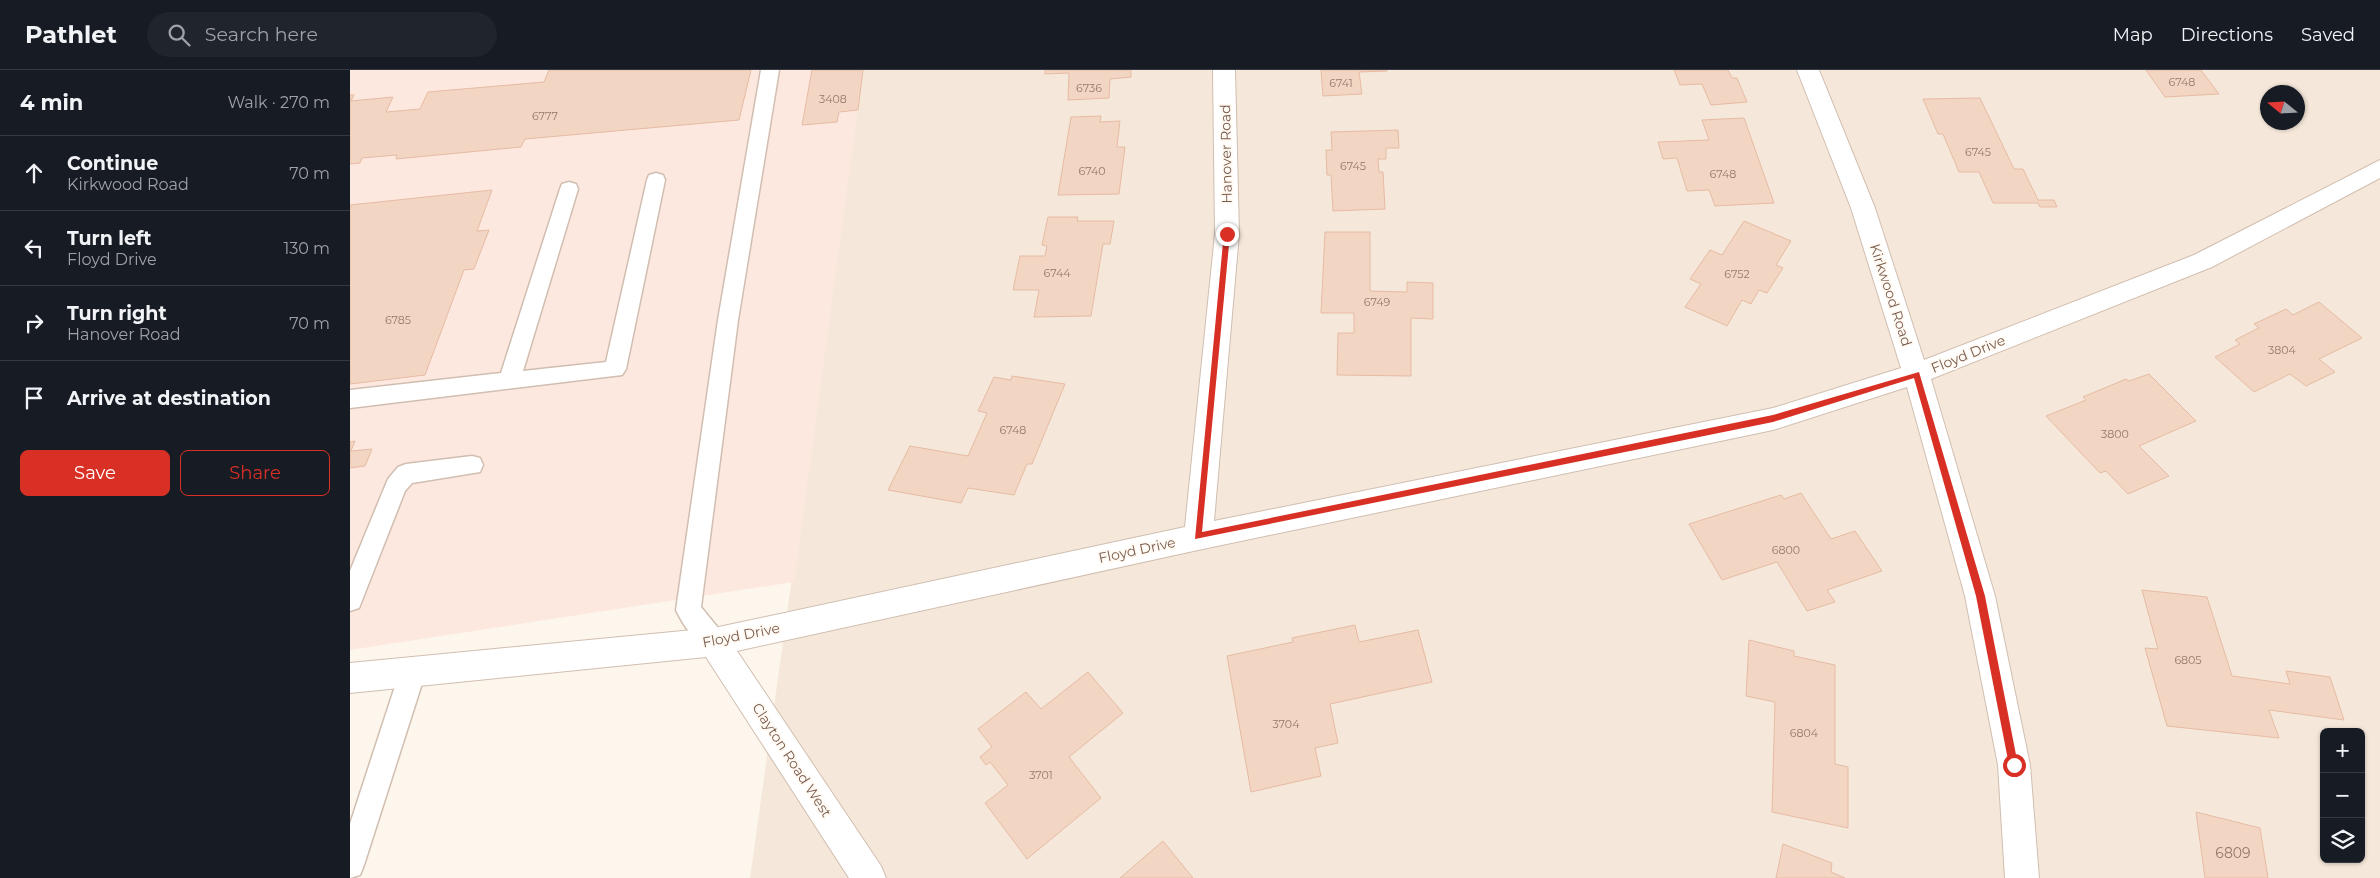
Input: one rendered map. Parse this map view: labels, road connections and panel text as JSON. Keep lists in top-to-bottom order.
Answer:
{
  "streets": {
    "street": [
      "Hanover Road",
      "Kirkwood Road",
      "Floyd Drive",
      "Clayton Road West"
    ]
  },
  "crossings": [
    ["Hanover Road", "Floyd Drive"],
    ["Kirkwood Road", "Floyd Drive"],
    ["Floyd Drive", "Clayton Road West"]
  ],
  "house_numbers": [
    "6748",
    "6741",
    "6736",
    "3408",
    "6777",
    "6745",
    "6745",
    "6740",
    "6748",
    "6744",
    "6752",
    "6749",
    "6785",
    "3804",
    "6748",
    "3800",
    "6800",
    "6805",
    "3704",
    "6804",
    "3701",
    "6809"
  ],
  "north": "left",
  "page": {
    "header": "Pathlet",
    "search": "Search here",
    "nav": ["Map", "Directions", "Saved"],
    "heading": ["4 min", "Walk · 270 m"],
    "list": [
      ["Continue", "Kirkwood Road", "70 m"],
      ["Turn left", "Floyd Drive", "130 m"],
      ["Turn right", "Hanover Road", "70 m"],
      "Arrive at destination"
    ],
    "buttons": ["Save", "Share"],
    "map_buttons": ["+", "−"]
  }
}
